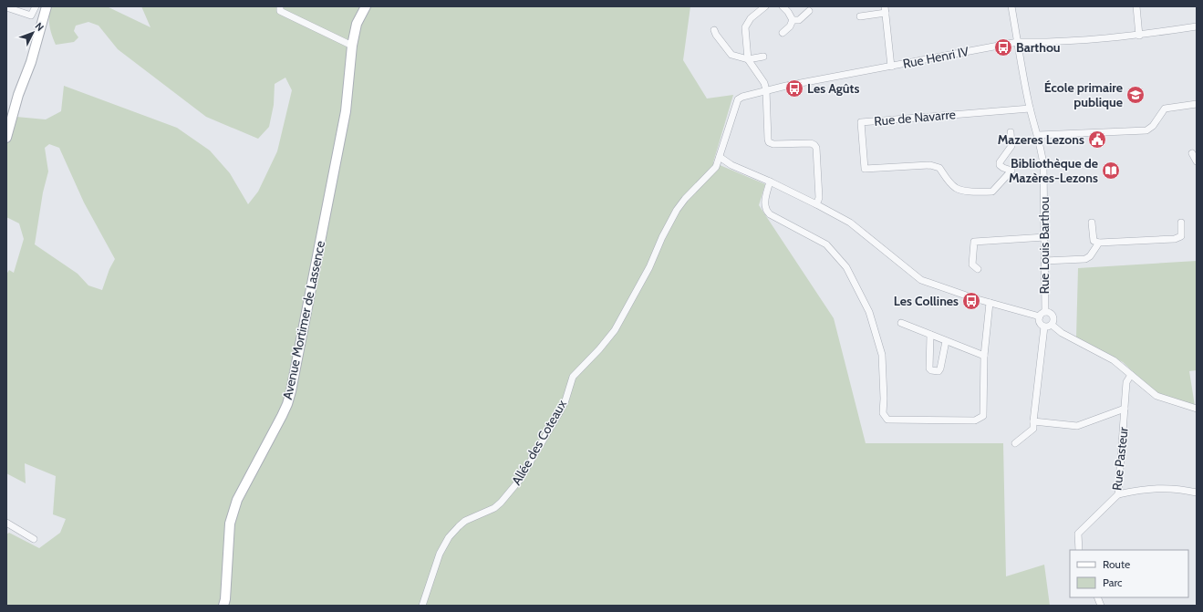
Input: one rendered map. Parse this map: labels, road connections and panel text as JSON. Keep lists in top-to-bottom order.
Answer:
{
  "streets": {
    "street": [
      "Rue Henri IV",
      "Rue de Navarre",
      "Rue Louis Barthou",
      "Avenue Mortimer de Lassence",
      "Allée des Coteaux",
      "Rue Pasteur"
    ]
  },
  "crossings": [
    ["Rue Henri IV", "Rue Louis Barthou"],
    ["Rue Henri IV", "Allée des Coteaux"],
    ["Rue de Navarre", "Rue Louis Barthou"]
  ],
  "places": {
    "bus stop": ["Barthou", "Les Agûts", "Les Collines"],
    "school or university": ["École primaire publique"],
    "public building": ["Mazeres Lezons"],
    "library": ["Bibliothèque de Mazères-Lezons"]
  },
  "legend": ["Route", "Parc"],
  "north": "top right"
}
